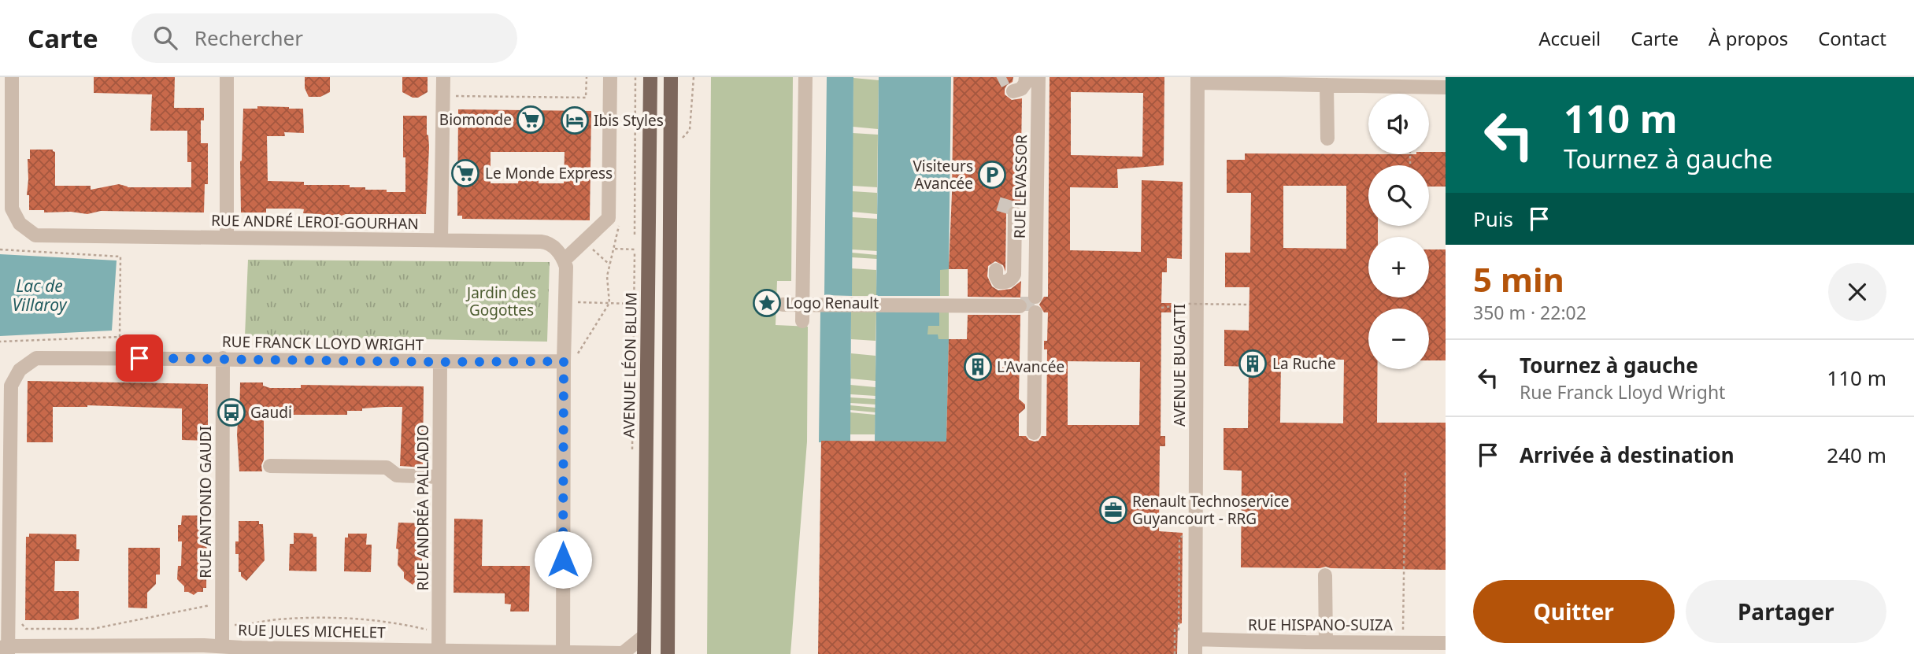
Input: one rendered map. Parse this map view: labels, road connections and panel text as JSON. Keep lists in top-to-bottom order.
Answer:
{
  "streets": {
    "main road": ["AVENUE LÉON BLUM"],
    "street": [
      "RUE LEVASSOR",
      "RUE ANDRÉ LEROI-GOURHAN",
      "RUE FRANCK LLOYD WRIGHT",
      "AVENUE BUGATTI",
      "RUE ANTONIO GAUDI",
      "RUE ANDRÉA PALLADIO",
      "RUE HISPANO-SUIZA",
      "RUE JULES MICHELET"
    ]
  },
  "crossings": [
    ["RUE FRANCK LLOYD WRIGHT", "RUE ANTONIO GAUDI"],
    ["RUE FRANCK LLOYD WRIGHT", "RUE ANDRÉA PALLADIO"],
    ["AVENUE LÉON BLUM", "RUE JULES MICHELET"],
    ["AVENUE BUGATTI", "RUE HISPANO-SUIZA"],
    ["RUE ANTONIO GAUDI", "RUE JULES MICHELET"],
    ["RUE ANDRÉA PALLADIO", "RUE JULES MICHELET"]
  ],
  "water": ["Lac de Villaroy"],
  "parks": ["Jardin des Gogottes"],
  "places": {
    "supermarket": ["Biomonde", "Le Monde Express"],
    "hotel": ["Ibis Styles"],
    "parking": ["Visiteurs Avancée"],
    "place": ["Logo Renault"],
    "building": ["La Ruche", "L'Avancée"],
    "bus stop": ["Gaudi"],
    "office": ["Renault Technoservice Guyancourt - RRG"]
  },
  "page": {
    "header": "Carte",
    "search": "Rechercher",
    "nav": [
      "Accueil",
      "Carte",
      "À propos",
      "Contact"
    ],
    "turn": ["110 m", "Tournez à gauche"],
    "map_buttons": ["+", "−"],
    "then": "Puis",
    "heading": ["5 min", "350 m · 22:02"],
    "list": [
      {
        "name": "Tournez à gauche",
        "note": "Rue Franck Lloyd Wright",
        "value": "110 m"
      },
      {
        "name": "Arrivée à destination",
        "value": "240 m"
      }
    ],
    "buttons": ["Quitter", "Partager"]
  }
}
